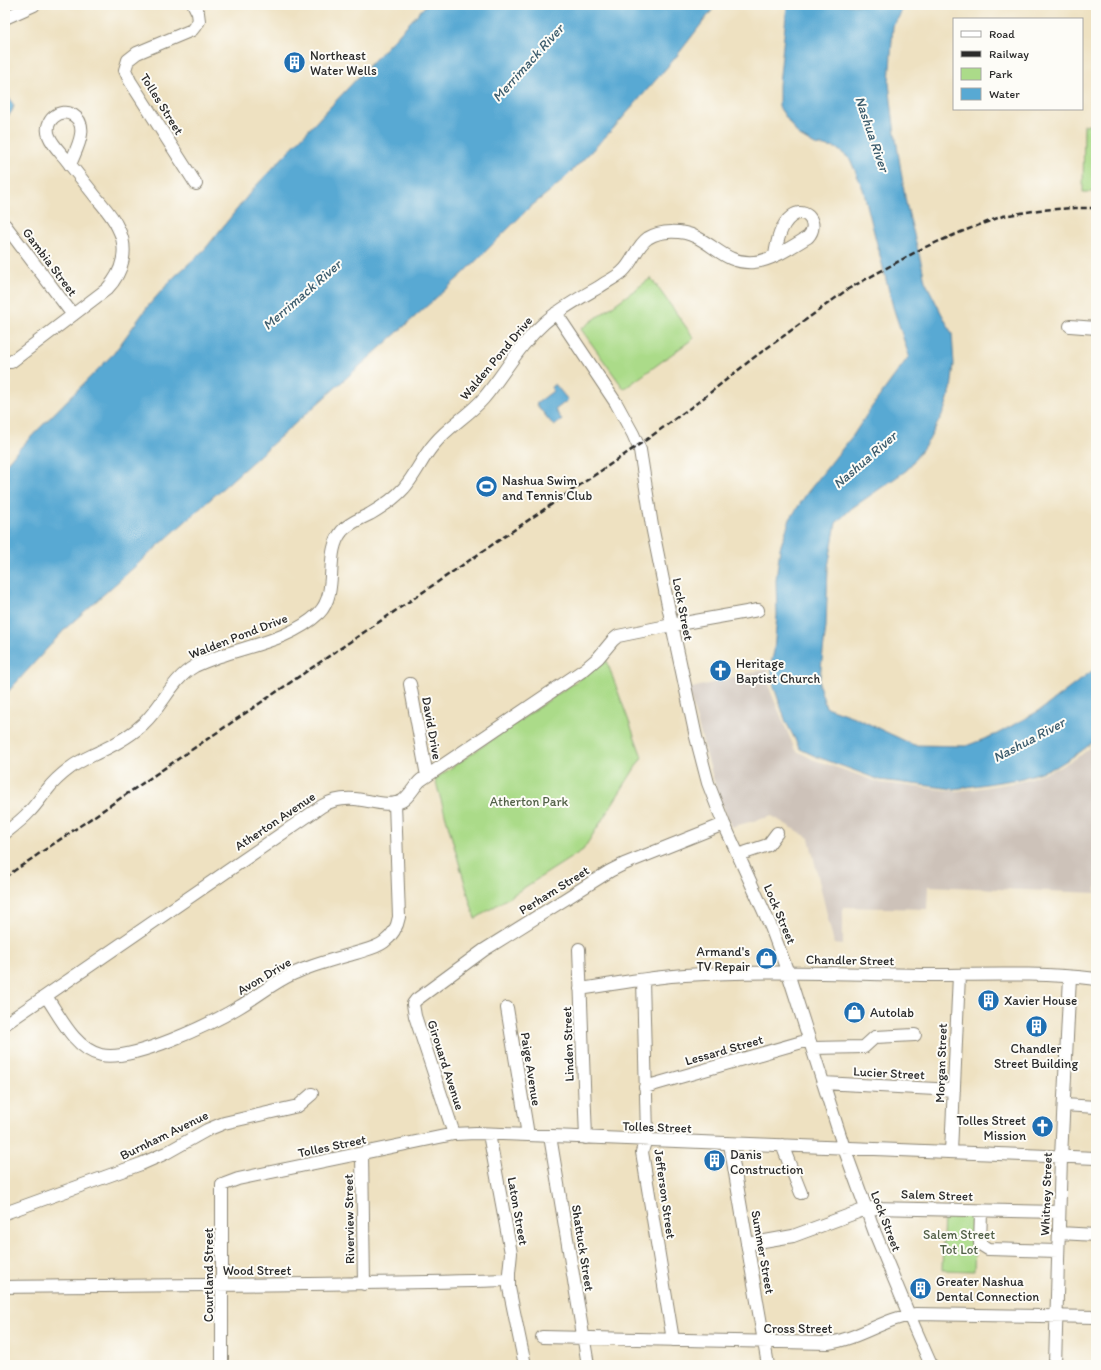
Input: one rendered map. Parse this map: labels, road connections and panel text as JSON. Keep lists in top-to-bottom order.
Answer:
{
  "streets": {
    "street": [
      "Tolles Street",
      "Gambia Street",
      "Walden Pond Drive",
      "Lock Street",
      "David Drive",
      "Atherton Avenue",
      "Perham Street",
      "Chandler Street",
      "Avon Drive",
      "Linden Street",
      "Lessard Street",
      "Morgan Street",
      "Girouard Avenue",
      "Paige Avenue",
      "Lucier Street",
      "Burnham Avenue",
      "Jefferson Street",
      "Whitney Street",
      "Salem Street",
      "Laton Street",
      "Riverview Street",
      "Shattuck Street",
      "Summer Street",
      "Wood Street",
      "Courtland Street",
      "Cross Street"
    ]
  },
  "crossings": [
    ["Tolles Street", "Lock Street"],
    ["Tolles Street", "Linden Street"],
    ["Tolles Street", "Morgan Street"],
    ["Tolles Street", "Girouard Avenue"],
    ["Tolles Street", "Paige Avenue"],
    ["Tolles Street", "Jefferson Street"],
    ["Tolles Street", "Whitney Street"],
    ["Tolles Street", "Laton Street"],
    ["Tolles Street", "Riverview Street"],
    ["Tolles Street", "Shattuck Street"],
    ["Tolles Street", "Summer Street"],
    ["Tolles Street", "Courtland Street"],
    ["Walden Pond Drive", "Lock Street"],
    ["Lock Street", "Perham Street"],
    ["Lock Street", "Chandler Street"],
    ["Lock Street", "Lessard Street"],
    ["Lock Street", "Lucier Street"],
    ["Lock Street", "Salem Street"],
    ["Lock Street", "Cross Street"],
    ["Atherton Avenue", "Avon Drive"],
    ["Perham Street", "Girouard Avenue"],
    ["Chandler Street", "Linden Street"],
    ["Chandler Street", "Morgan Street"],
    ["Chandler Street", "Jefferson Street"],
    ["Chandler Street", "Whitney Street"],
    ["Lessard Street", "Jefferson Street"],
    ["Morgan Street", "Lucier Street"],
    ["Jefferson Street", "Cross Street"],
    ["Whitney Street", "Salem Street"],
    ["Whitney Street", "Cross Street"],
    ["Salem Street", "Summer Street"],
    ["Laton Street", "Wood Street"],
    ["Riverview Street", "Wood Street"],
    ["Shattuck Street", "Cross Street"],
    ["Summer Street", "Cross Street"],
    ["Wood Street", "Courtland Street"]
  ],
  "water": ["Merrimack River", "Nashua River"],
  "parks": ["Atherton Park", "Salem Street Tot Lot"],
  "places": {
    "building": [
      "Northeast Water Wells",
      "Xavier House",
      "Chandler Street Building",
      "Danis Construction",
      "Greater Nashua Dental Connection"
    ],
    "sports": ["Nashua Swim and Tennis Club"],
    "church": ["Heritage Baptist Church", "Tolles Street Mission"],
    "shop": ["Armand's TV Repair", "Autolab"]
  },
  "legend": [
    "Road",
    "Railway",
    "Park",
    "Water"
  ]
}
